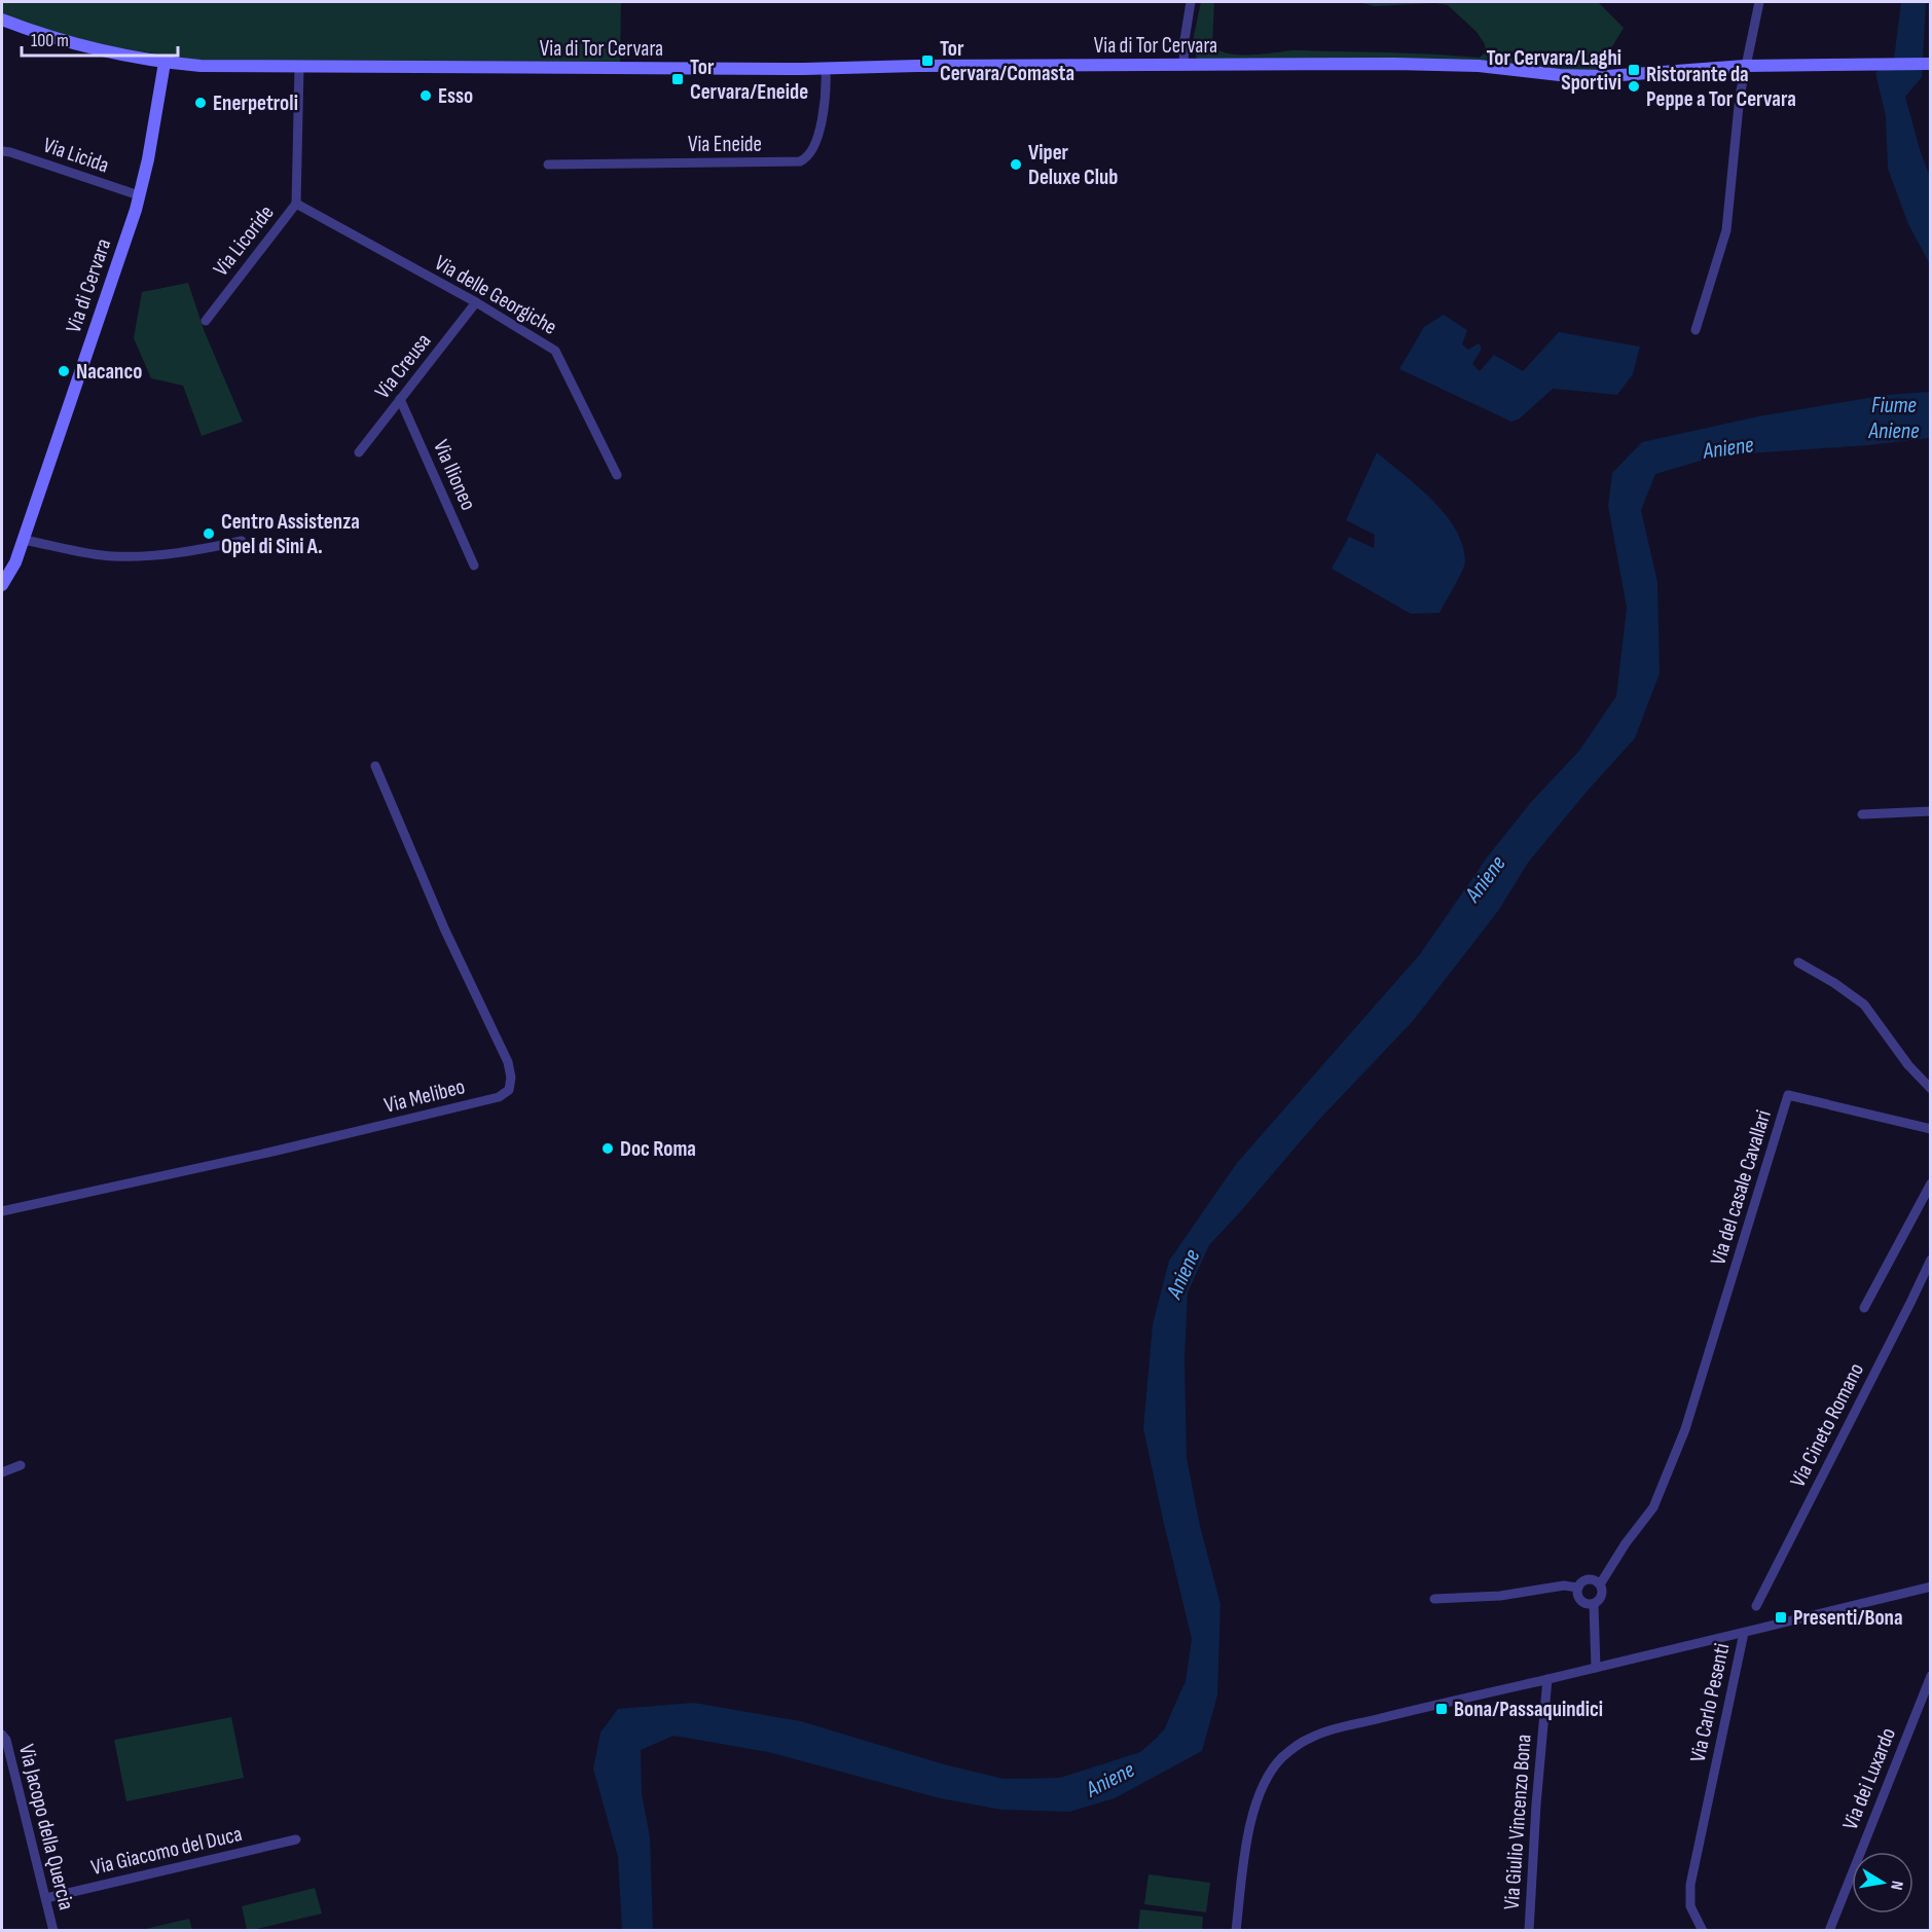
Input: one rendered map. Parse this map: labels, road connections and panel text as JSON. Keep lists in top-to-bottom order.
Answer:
{
  "streets": {
    "street": [
      "Via di Tor Cervara",
      "Via Eneide",
      "Via Licida",
      "Via Licoride",
      "Via di Cervara",
      "Via delle Georgiche",
      "Via Creusa",
      "Via Ilioneo",
      "Via Melibeo",
      "Via del casale Cavallari",
      "Via Cineto Romano",
      "Via Carlo Pesenti",
      "Via dei Luxardo",
      "Via Giulio Vincenzo Bona",
      "Via Jacopo della Quercia",
      "Via Giacomo del Duca"
    ]
  },
  "crossings": [
    ["Via di Tor Cervara", "Via Eneide"],
    ["Via di Tor Cervara", "Via Licoride"],
    ["Via di Tor Cervara", "Via di Cervara"],
    ["Via Licida", "Via di Cervara"],
    ["Via Licoride", "Via delle Georgiche"],
    ["Via delle Georgiche", "Via Creusa"],
    ["Via Creusa", "Via Ilioneo"],
    ["Via Jacopo della Quercia", "Via Giacomo del Duca"]
  ],
  "water": ["Fiume Aniene", "Aniene"],
  "places": {
    "transit": [
      "Tor Cervara/Comasta",
      "Tor Cervara/Laghi Sportivi",
      "Tor Cervara/Eneide",
      "Presenti/Bona",
      "Bona/Passaquindici"
    ],
    "other": [
      "Ristorante da Peppe a Tor Cervara",
      "Esso",
      "Enerpetroli",
      "Viper Deluxe Club",
      "Nacanco",
      "Centro Assistenza Opel di Sini A.",
      "Doc Roma"
    ]
  },
  "scale_bar": "100 m",
  "north": "right"
}
